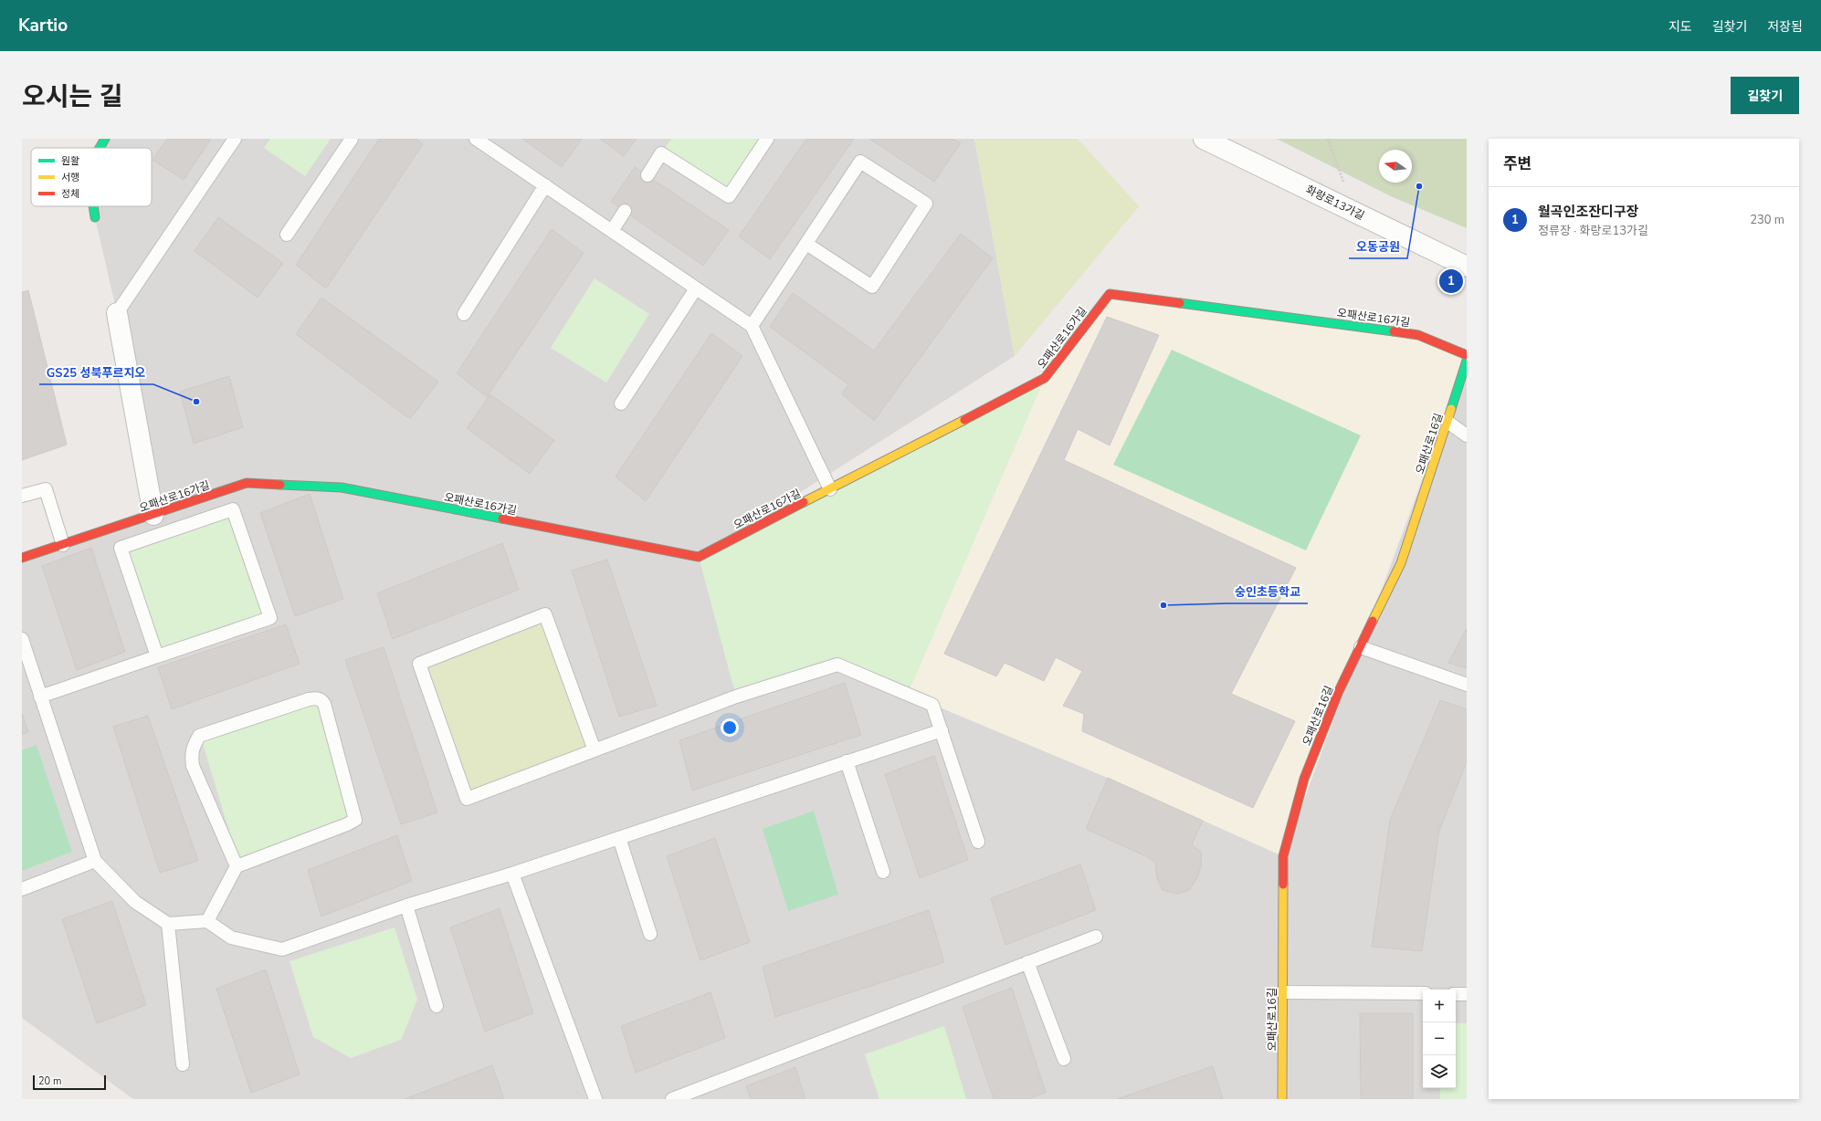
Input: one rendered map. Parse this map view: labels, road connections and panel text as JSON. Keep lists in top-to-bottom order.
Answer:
{
  "streets": {
    "street": ["화랑로13가길", "오패산로16가길", "오패산로16길"]
  },
  "places": ["오동공원", "GS25 성북푸르지오", "숭인초등학교"],
  "legend": ["원활", "서행", "정체"],
  "scale_bar": "20 m",
  "north": "left",
  "page": {
    "header": "Kartio",
    "nav": ["지도", "길찾기", "저장됨"],
    "title": "오시는 길",
    "buttons": "길찾기",
    "heading": "주변",
    "list": [
      {
        "mark": "1",
        "name": "월곡인조잔디구장",
        "note": "정류장 · 화랑로13가길",
        "value": "230 m"
      }
    ],
    "pins": "1",
    "map_buttons": ["+", "−"],
    "scale": "20 m"
  }
}
